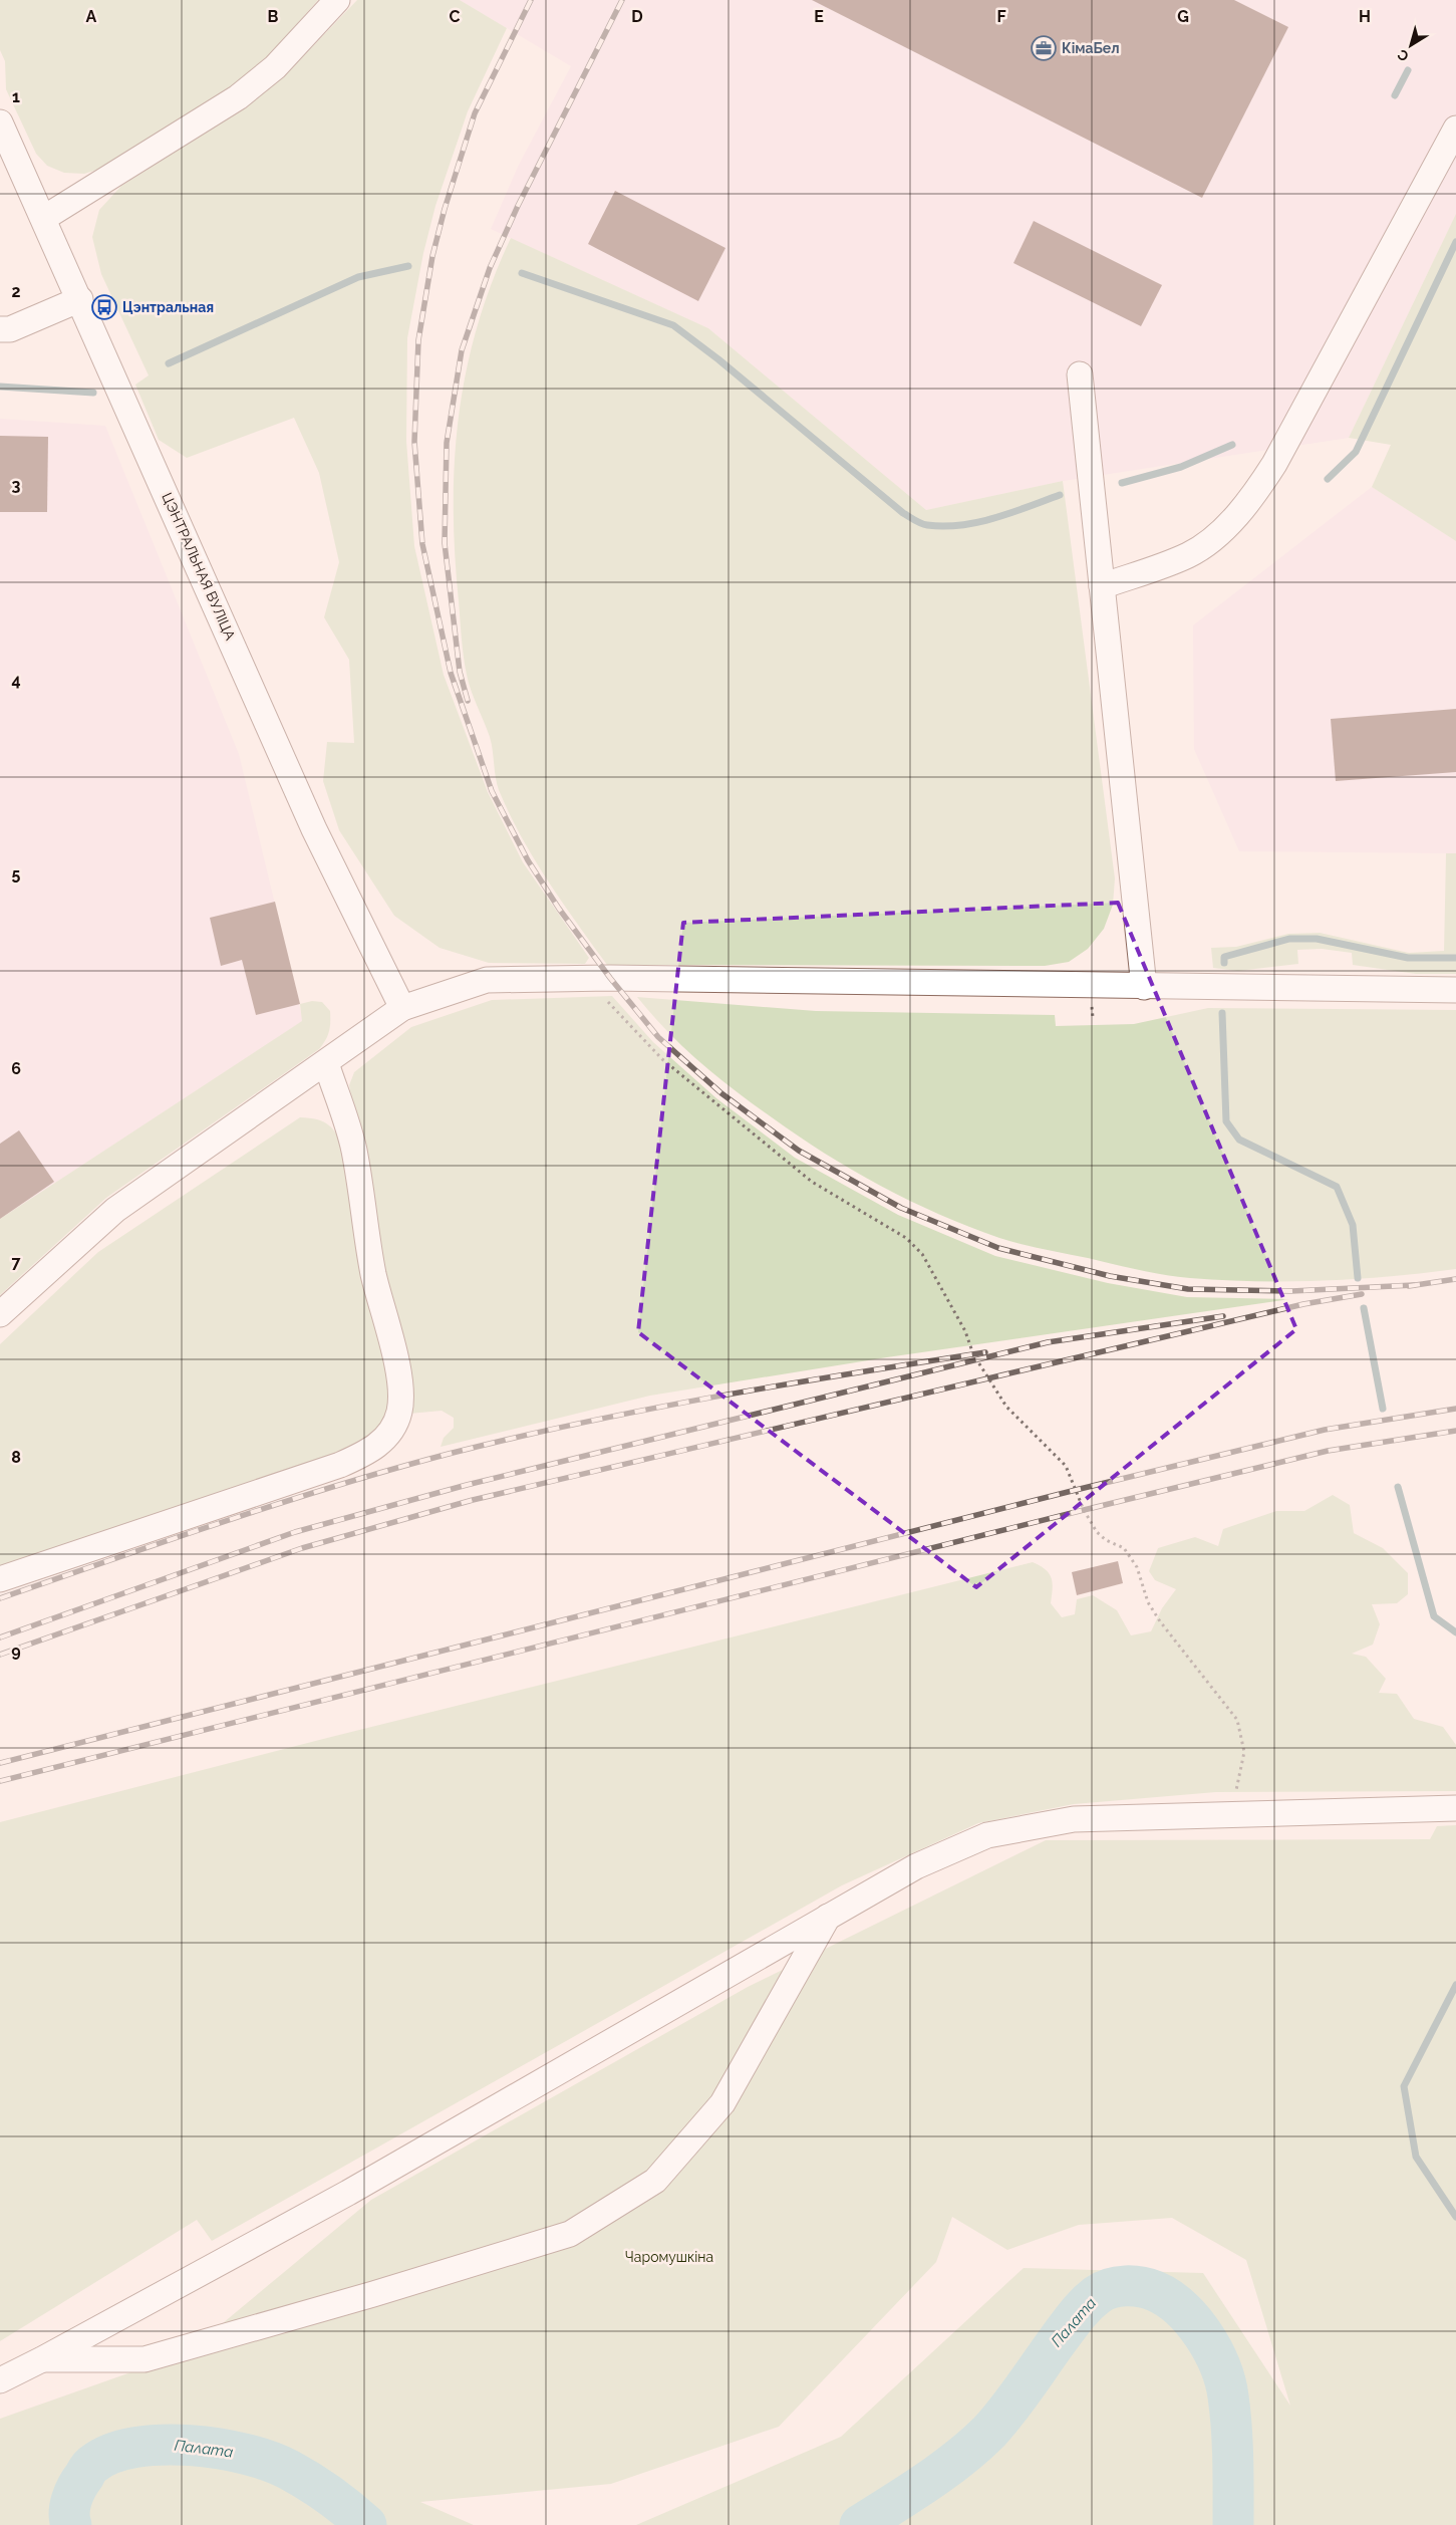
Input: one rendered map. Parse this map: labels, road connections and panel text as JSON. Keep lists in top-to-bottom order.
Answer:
{
  "streets": {
    "street": ["ЦЭНТРАЛЬНАЯ ВУЛІЦА"]
  },
  "water": ["Палата"],
  "parks": ["Чаромушкіна"],
  "places": {
    "office": ["КімаБел"],
    "bus stop": ["Цэнтральная"]
  },
  "north": "bottom left",
  "grid": {
    "columns": [
      "A",
      "B",
      "C",
      "D",
      "E",
      "F",
      "G",
      "H"
    ],
    "rows": [
      "1",
      "2",
      "3",
      "4",
      "5",
      "6",
      "7",
      "8",
      "9"
    ]
  }
}
